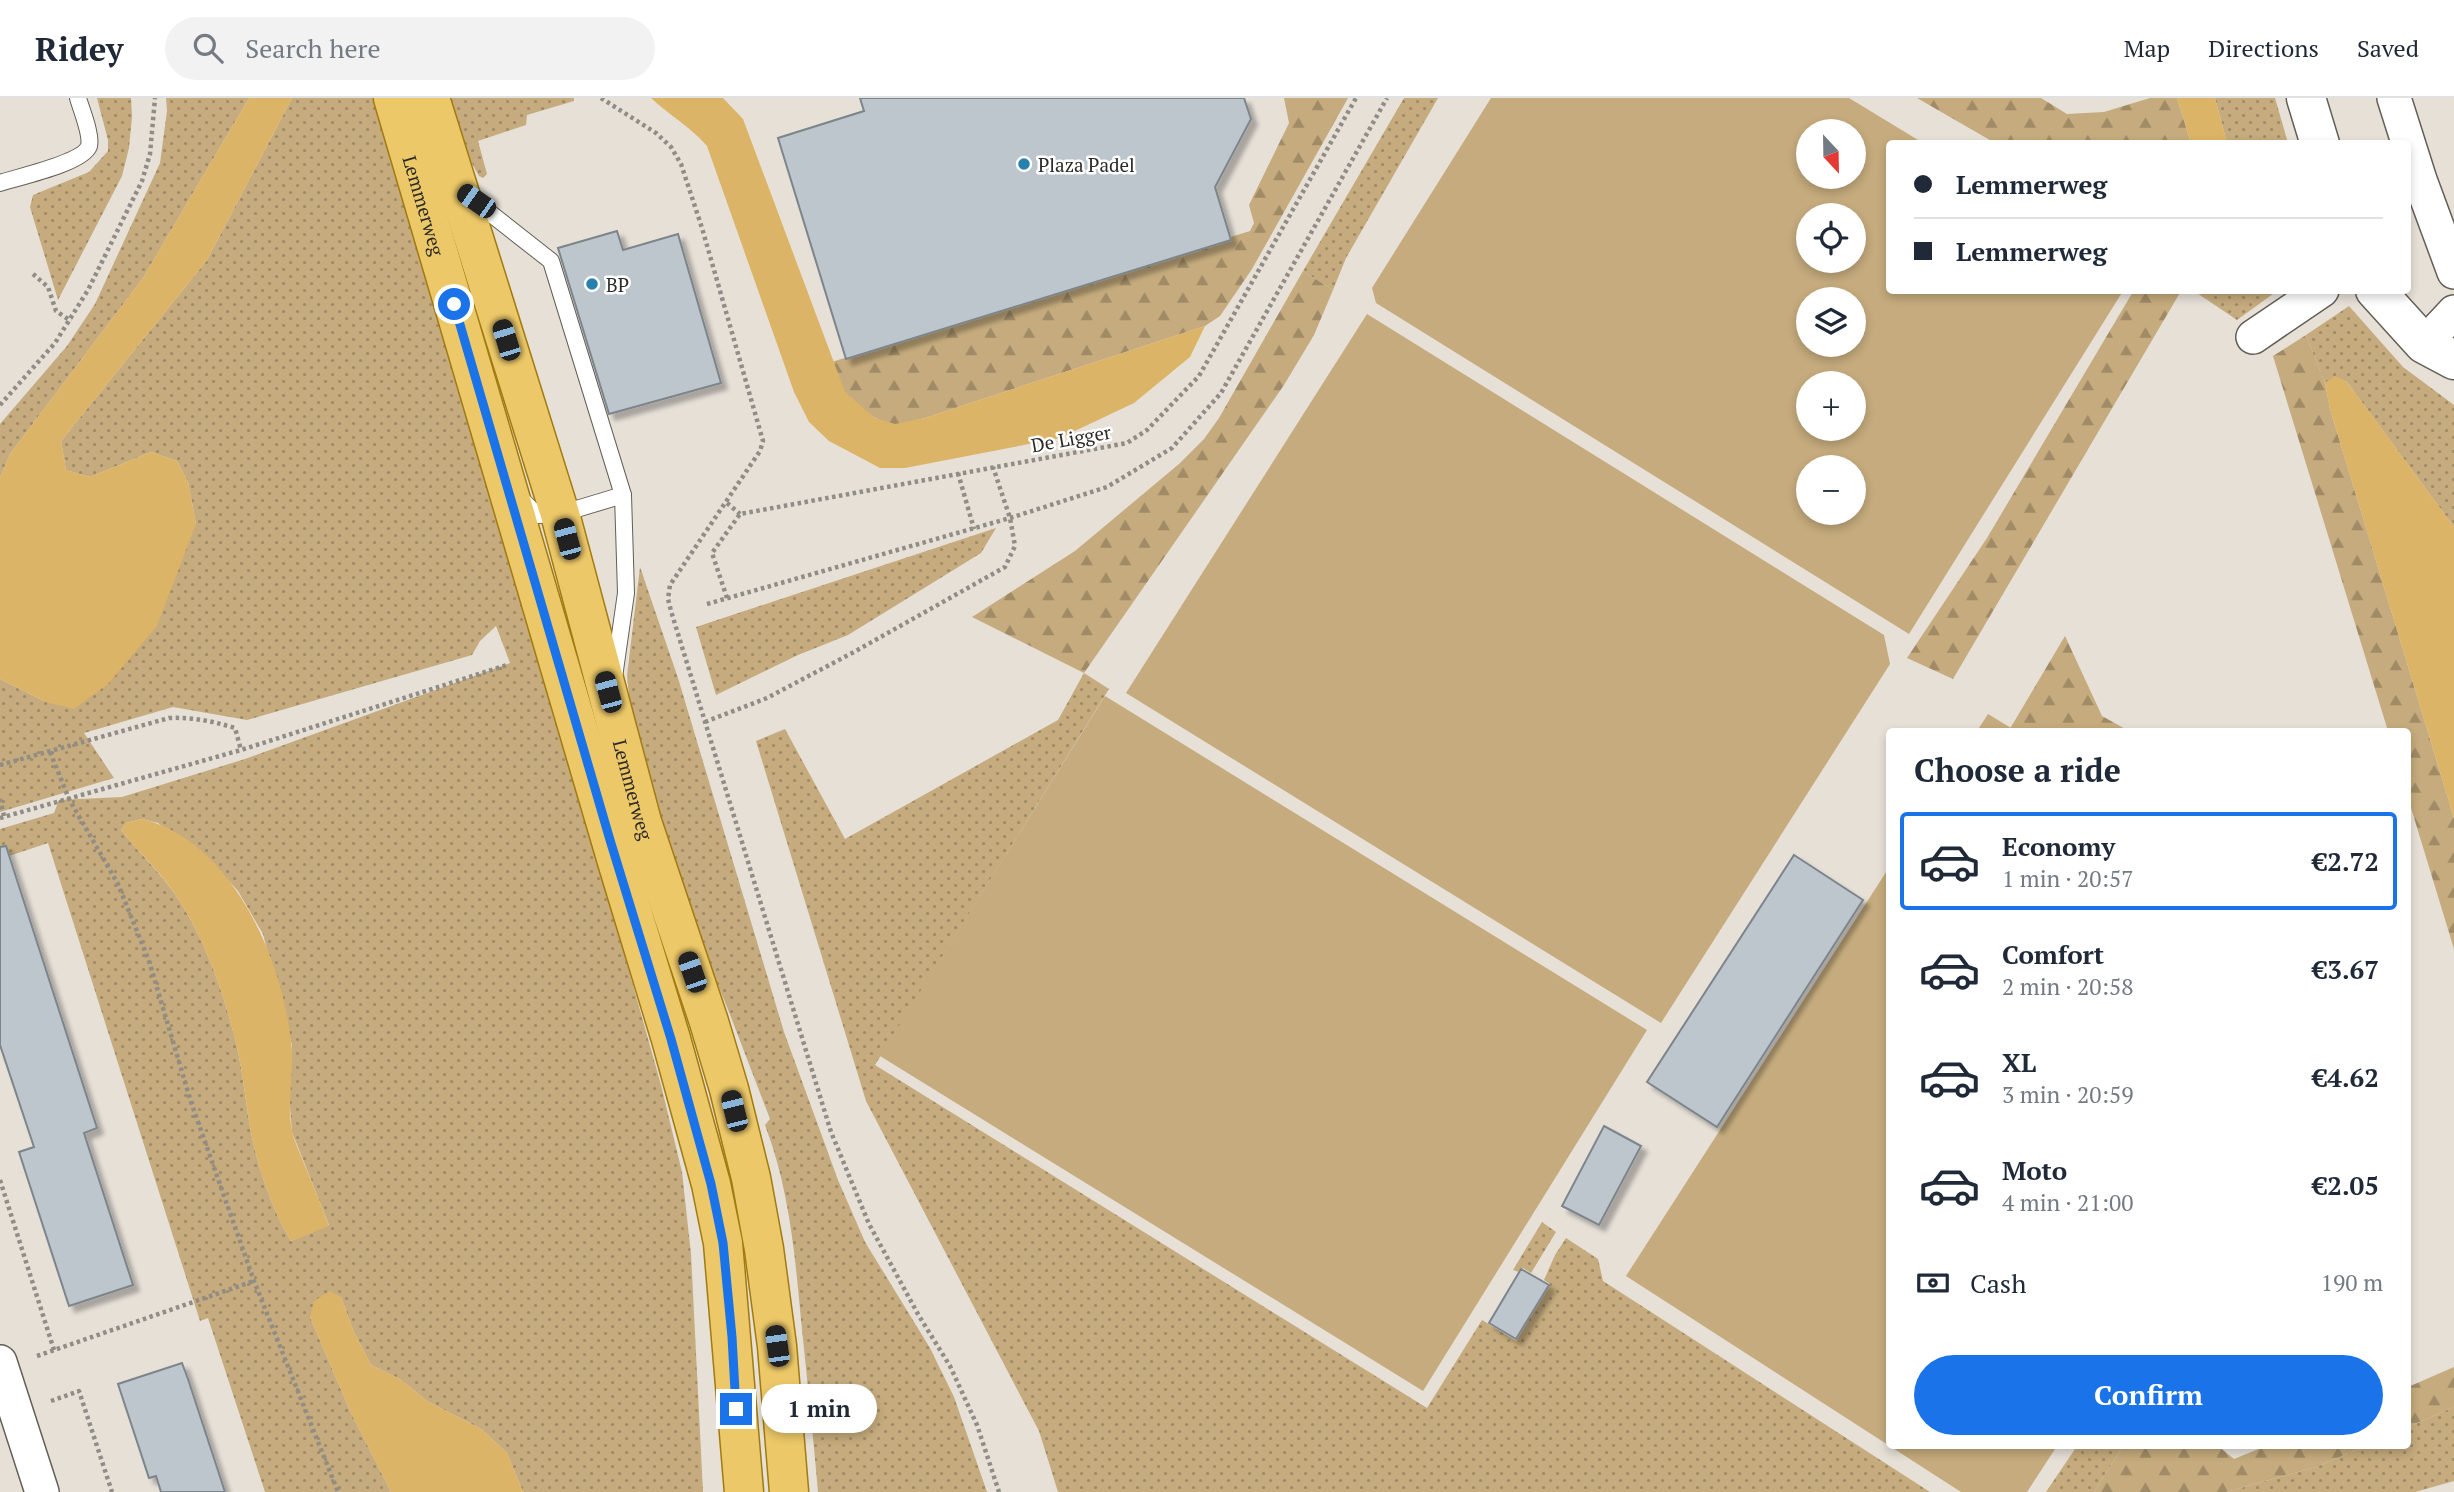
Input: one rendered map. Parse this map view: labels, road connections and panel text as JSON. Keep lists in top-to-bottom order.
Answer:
{
  "streets": {
    "main road": ["Lemmerweg"],
    "path": ["De Ligger"]
  },
  "places": ["Plaza Padel", "BP"],
  "north": "bottom",
  "page": {
    "header": "Ridey",
    "search": "Search here",
    "nav": ["Map", "Directions", "Saved"],
    "map_buttons": ["+", "−"],
    "banner": ["Lemmerweg", "Lemmerweg"],
    "heading": "Choose a ride",
    "list": [
      {
        "name": "Economy",
        "note": "1 min · 20:57",
        "value": "€2.72"
      },
      {
        "name": "Comfort",
        "note": "2 min · 20:58",
        "value": "€3.67"
      },
      {
        "name": "XL",
        "note": "3 min · 20:59",
        "value": "€4.62"
      },
      {
        "name": "Moto",
        "note": "4 min · 21:00",
        "value": "€2.05"
      }
    ],
    "pay": ["Cash", "190 m"],
    "buttons": "Confirm",
    "bubble": "1 min"
  }
}
